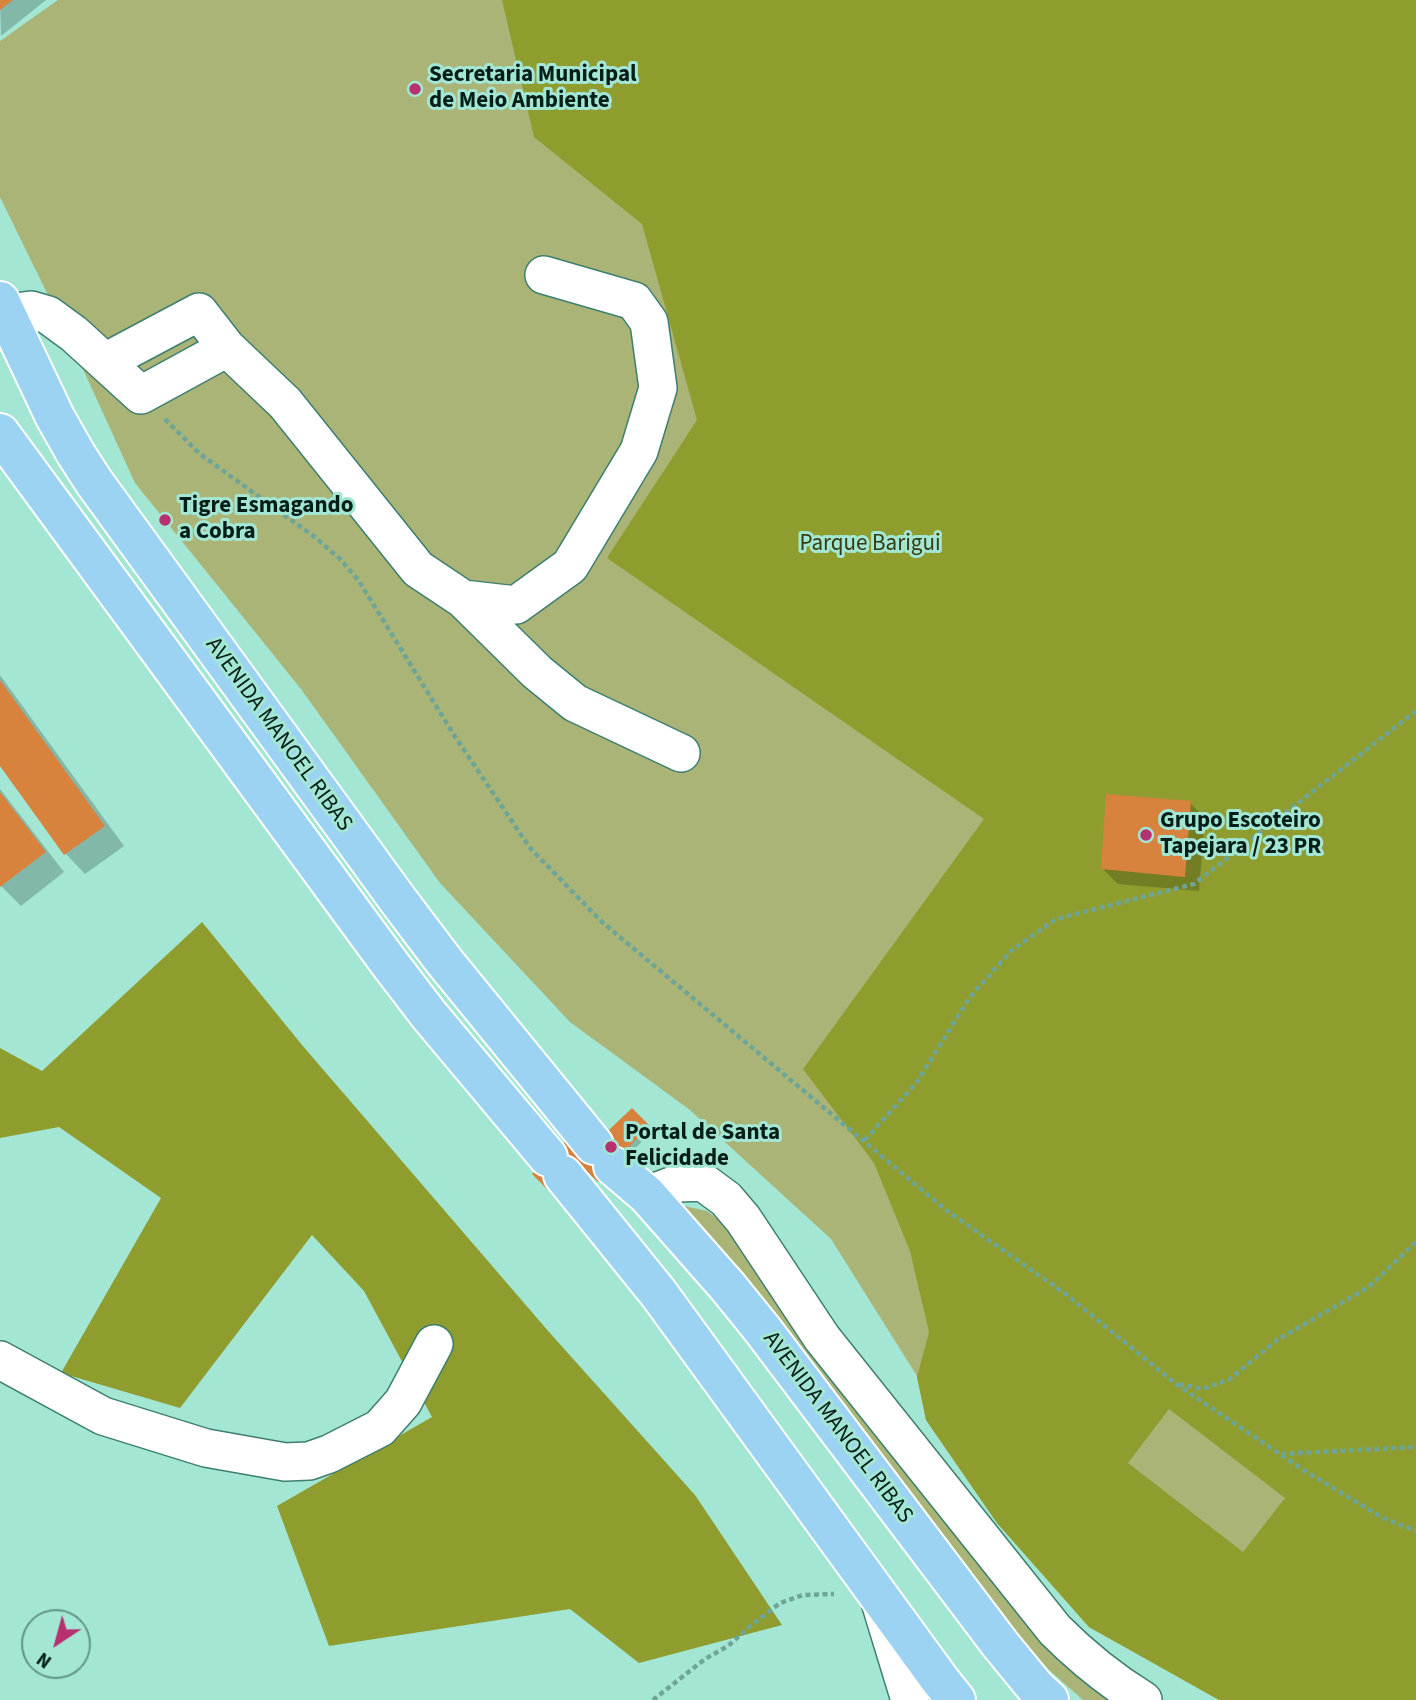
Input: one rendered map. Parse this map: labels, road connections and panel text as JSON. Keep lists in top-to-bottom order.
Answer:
{
  "streets": {
    "main road": ["AVENIDA MANOEL RIBAS"]
  },
  "parks": ["Parque Barigui"],
  "places": [
    "Secretaria Municipal de Meio Ambiente",
    "Tigre Esmagando a Cobra",
    "Grupo Escoteiro Tapejara / 23 PR",
    "Portal de Santa Felicidade"
  ],
  "north": "bottom left"
}
